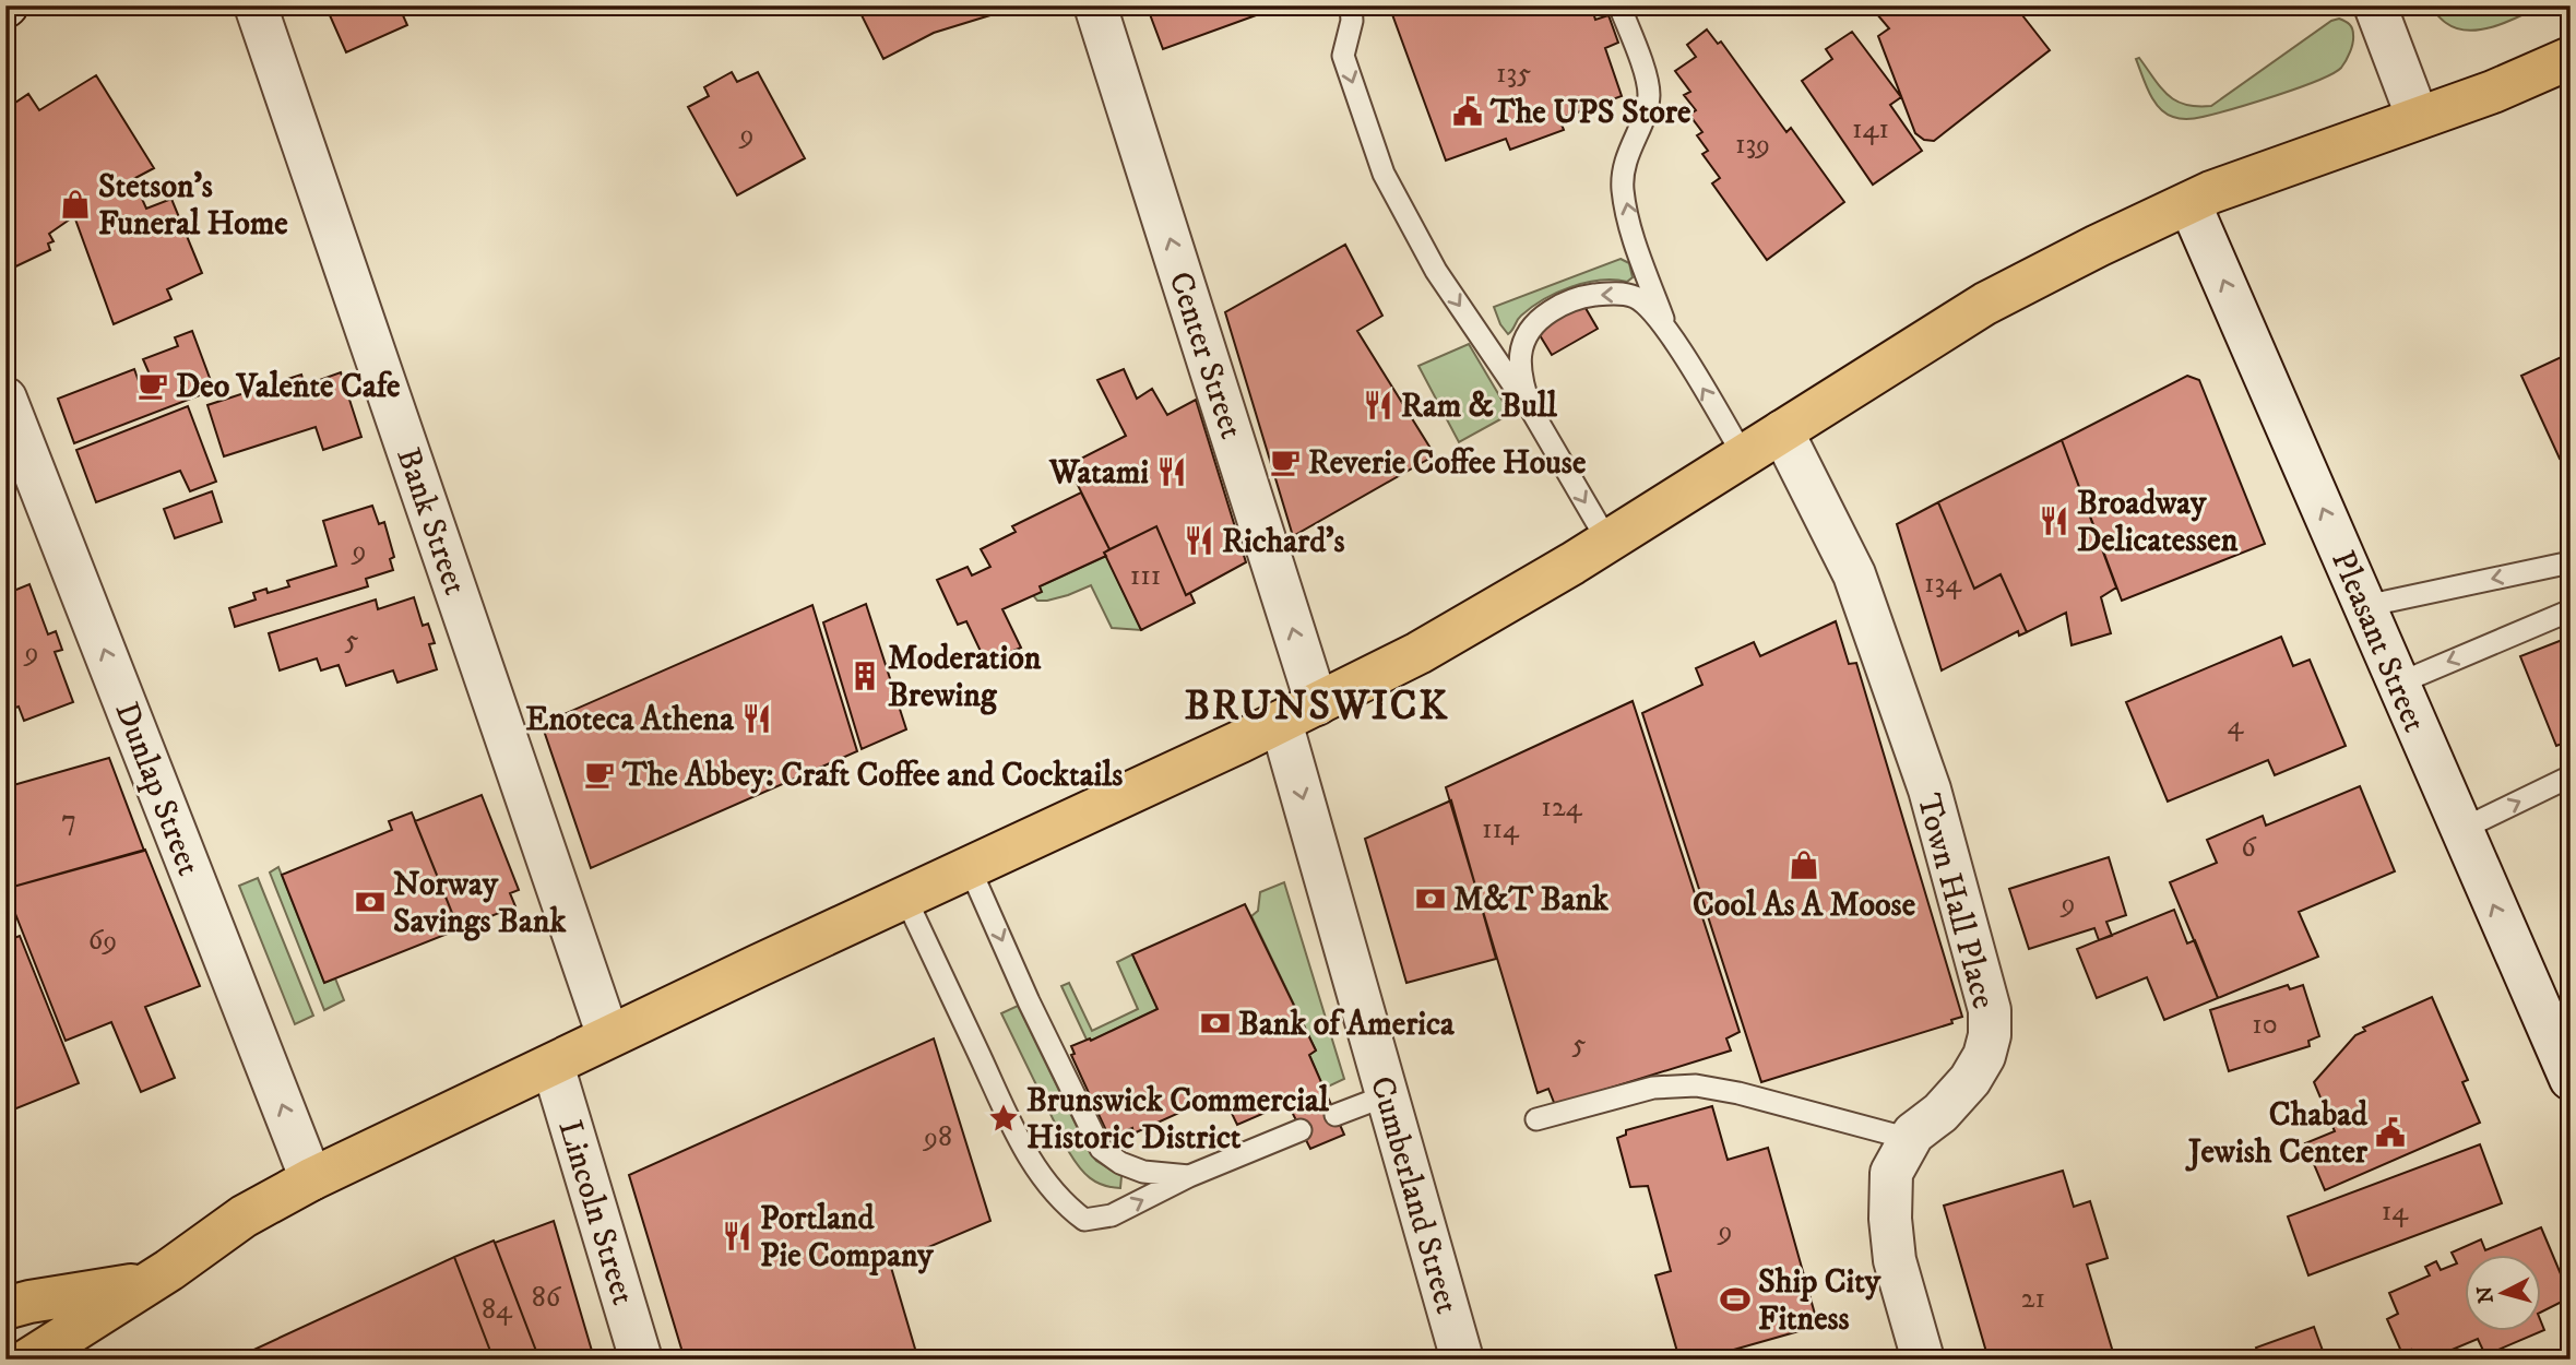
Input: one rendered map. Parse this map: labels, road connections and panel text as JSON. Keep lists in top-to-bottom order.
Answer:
{
  "streets": {
    "street": [
      "Center Street",
      "Bank Street",
      "Pleasant Street",
      "Dunlap Street",
      "Town Hall Place",
      "Cumberland Street",
      "Lincoln Street"
    ]
  },
  "crossings": [
    ["Center Street", "Cumberland Street"]
  ],
  "one_way": [
    "Center Street",
    "Pleasant Street",
    "Dunlap Street",
    "Cumberland Street"
  ],
  "districts": ["BRUNSWICK"],
  "places": {
    "public building": ["The UPS Store", "Chabad Jewish Center"],
    "shop": ["Stetson's Funeral Home", "Cool As A Moose"],
    "cafe": ["Deo Valente Cafe", "Reverie Coffee House", "The Abbey: Craft Coffee and Cocktails"],
    "restaurant": [
      "Ram & Bull",
      "Watami",
      "Broadway Delicatessen",
      "Richard's",
      "Enoteca Athena",
      "Portland Pie Company"
    ],
    "building": ["Moderation Brewing"],
    "bank": ["M&T Bank", "Norway Savings Bank", "Bank of America"],
    "place": ["Brunswick Commercial Historic District"],
    "sports": ["Ship City Fitness"]
  },
  "house_numbers": [
    "135",
    "141",
    "9",
    "139",
    "9",
    "111",
    "134",
    "5",
    "9",
    "4",
    "124",
    "7",
    "114",
    "6",
    "9",
    "69",
    "10",
    "5",
    "98",
    "14",
    "9",
    "86",
    "21",
    "84"
  ],
  "north": "left"
}
